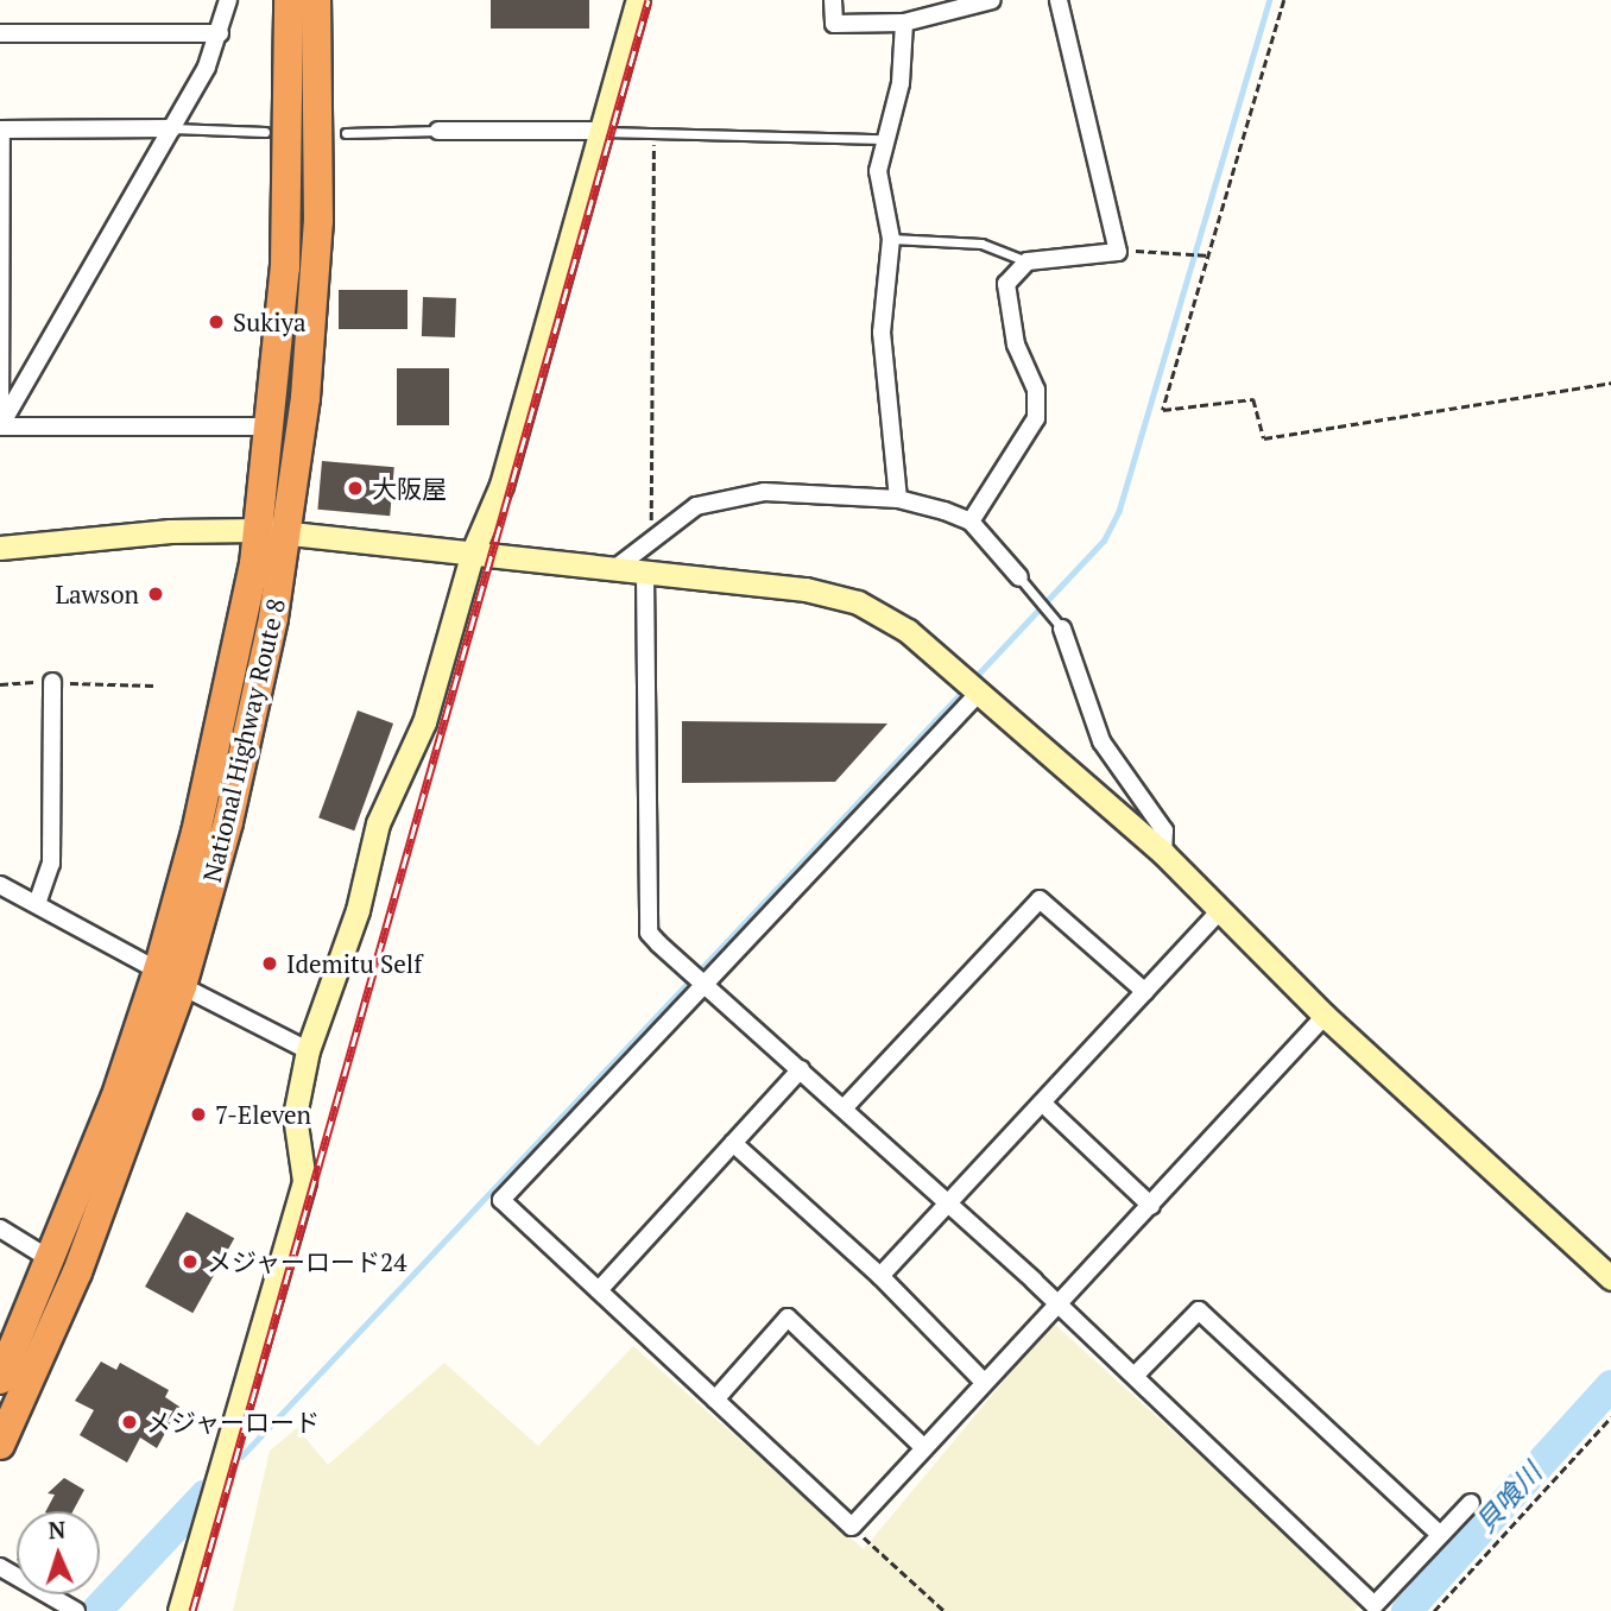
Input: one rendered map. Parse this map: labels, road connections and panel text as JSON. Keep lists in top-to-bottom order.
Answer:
{
  "streets": {
    "highway": ["National Highway Route 8"]
  },
  "water": ["貝喰川"],
  "places": [
    "Sukiya",
    "大阪屋",
    "Lawson",
    "Idemitu Self",
    "7-Eleven",
    "メジャーロード24",
    "メジャーロード"
  ],
  "north": "top"
}
